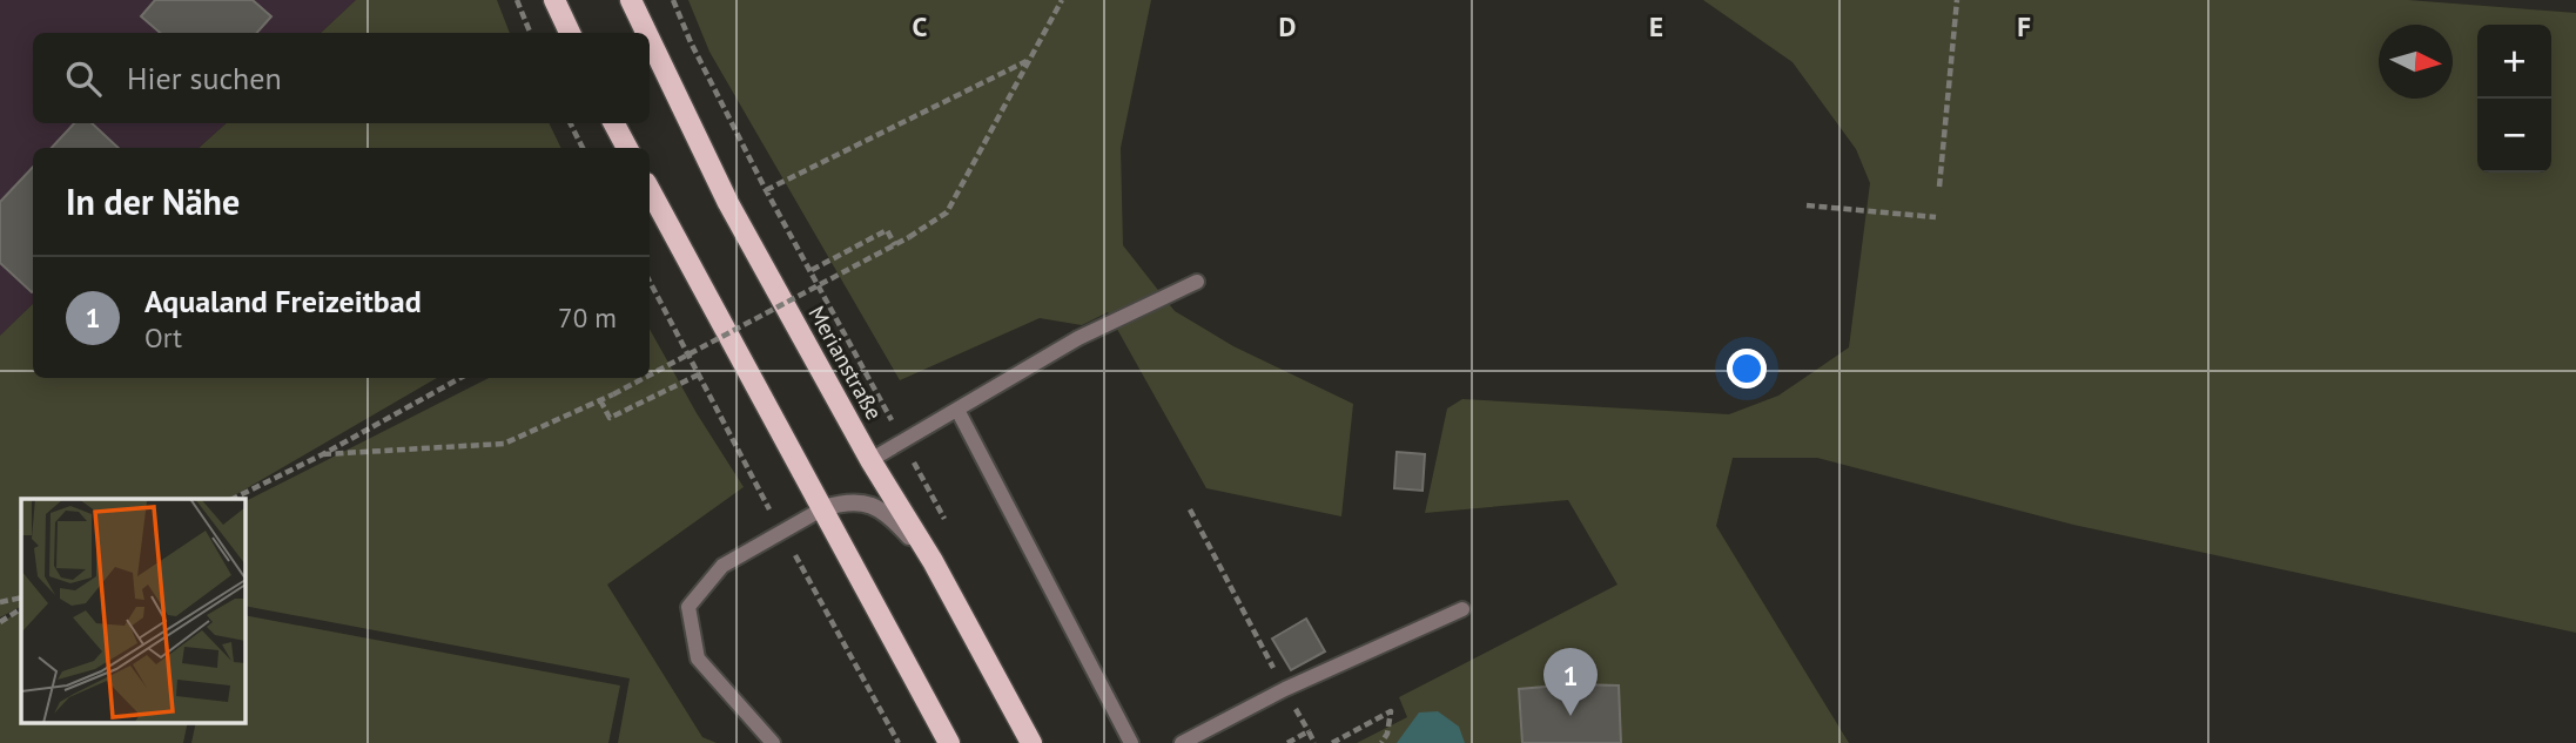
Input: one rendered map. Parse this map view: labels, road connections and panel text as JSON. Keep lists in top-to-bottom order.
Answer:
{
  "streets": {
    "main road": ["Merianstraße"]
  },
  "north": "right",
  "page": {
    "map_buttons": ["+", "−"],
    "search": "Hier suchen",
    "heading": "In der Nähe",
    "list": [
      {
        "mark": "1",
        "name": "Aqualand Freizeitbad",
        "note": "Ort",
        "value": "70 m"
      }
    ],
    "pins": "1"
  },
  "grid": {
    "columns": [
      "C",
      "D",
      "E",
      "F"
    ]
  }
}
